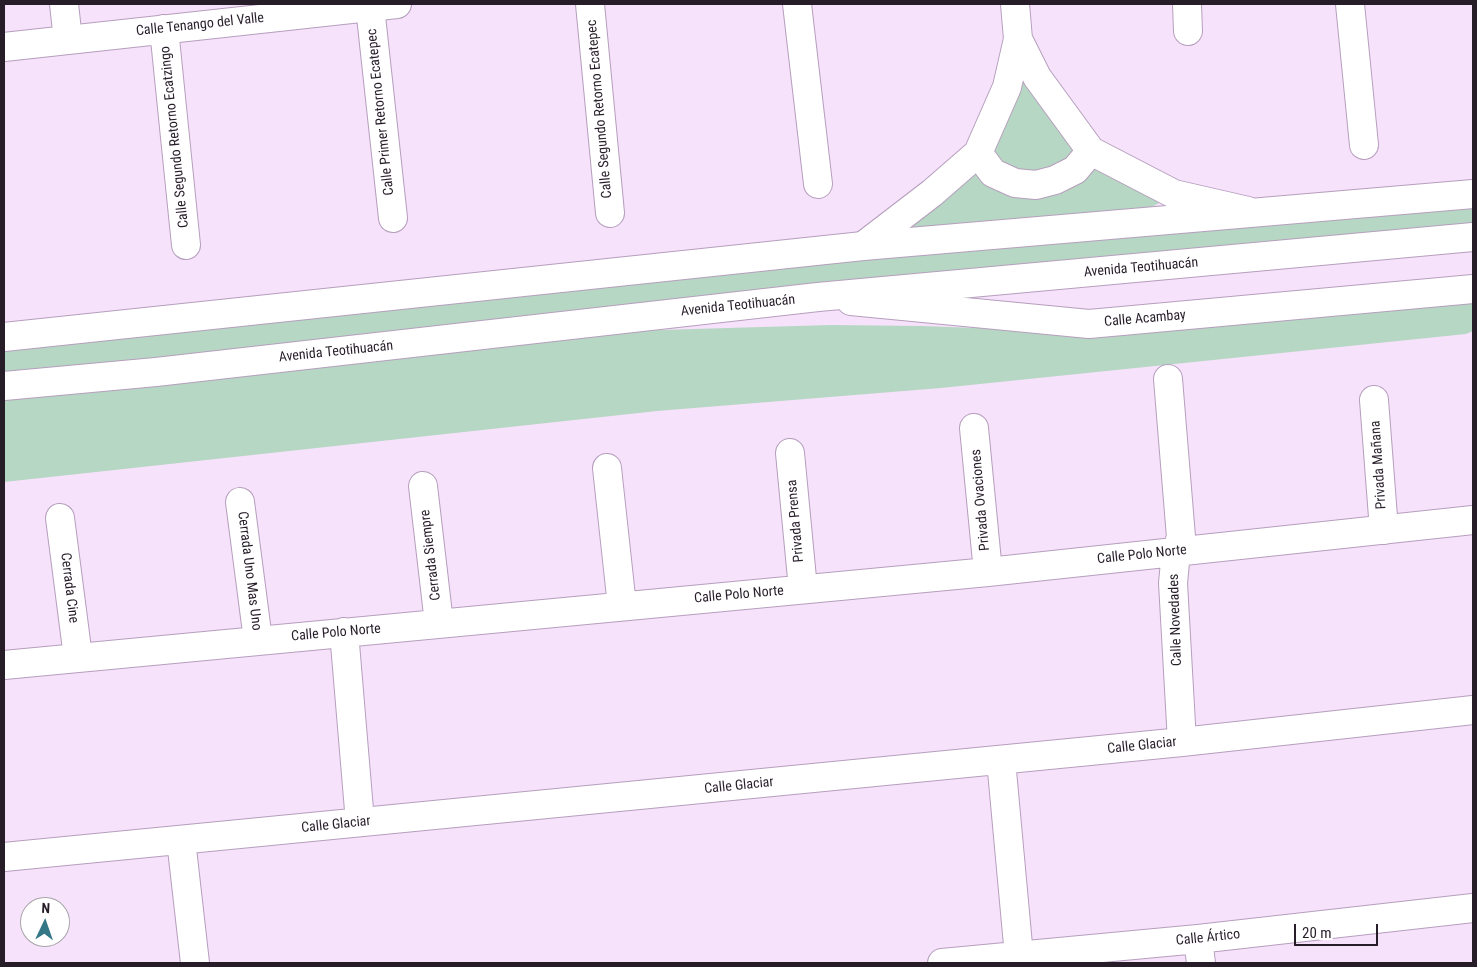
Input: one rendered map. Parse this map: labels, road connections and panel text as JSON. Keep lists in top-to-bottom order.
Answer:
{
  "streets": {
    "street": [
      "Calle Tenango del Valle",
      "Calle Segundo Retorno Ecatepec",
      "Calle Primer Retorno Ecatepec",
      "Calle Segundo Retorno Ecatzingo",
      "Avenida Teotihuacán",
      "Calle Acambay",
      "Privada Mañana",
      "Privada Ovaciones",
      "Privada Prensa",
      "Cerrada Siempre",
      "Calle Polo Norte",
      "Cerrada Uno Mas Uno",
      "Cerrada Cine",
      "Calle Novedades",
      "Calle Glaciar",
      "Calle Ártico"
    ]
  },
  "crossings": [
    ["Calle Tenango del Valle", "Calle Primer Retorno Ecatepec"],
    ["Calle Tenango del Valle", "Calle Segundo Retorno Ecatzingo"],
    ["Avenida Teotihuacán", "Calle Acambay"],
    ["Privada Mañana", "Calle Polo Norte"],
    ["Privada Ovaciones", "Calle Polo Norte"],
    ["Privada Prensa", "Calle Polo Norte"],
    ["Cerrada Siempre", "Calle Polo Norte"],
    ["Calle Polo Norte", "Cerrada Uno Mas Uno"],
    ["Calle Polo Norte", "Cerrada Cine"],
    ["Calle Polo Norte", "Calle Novedades"],
    ["Calle Novedades", "Calle Glaciar"]
  ],
  "scale_bar": "20 m",
  "north": "top"
}
